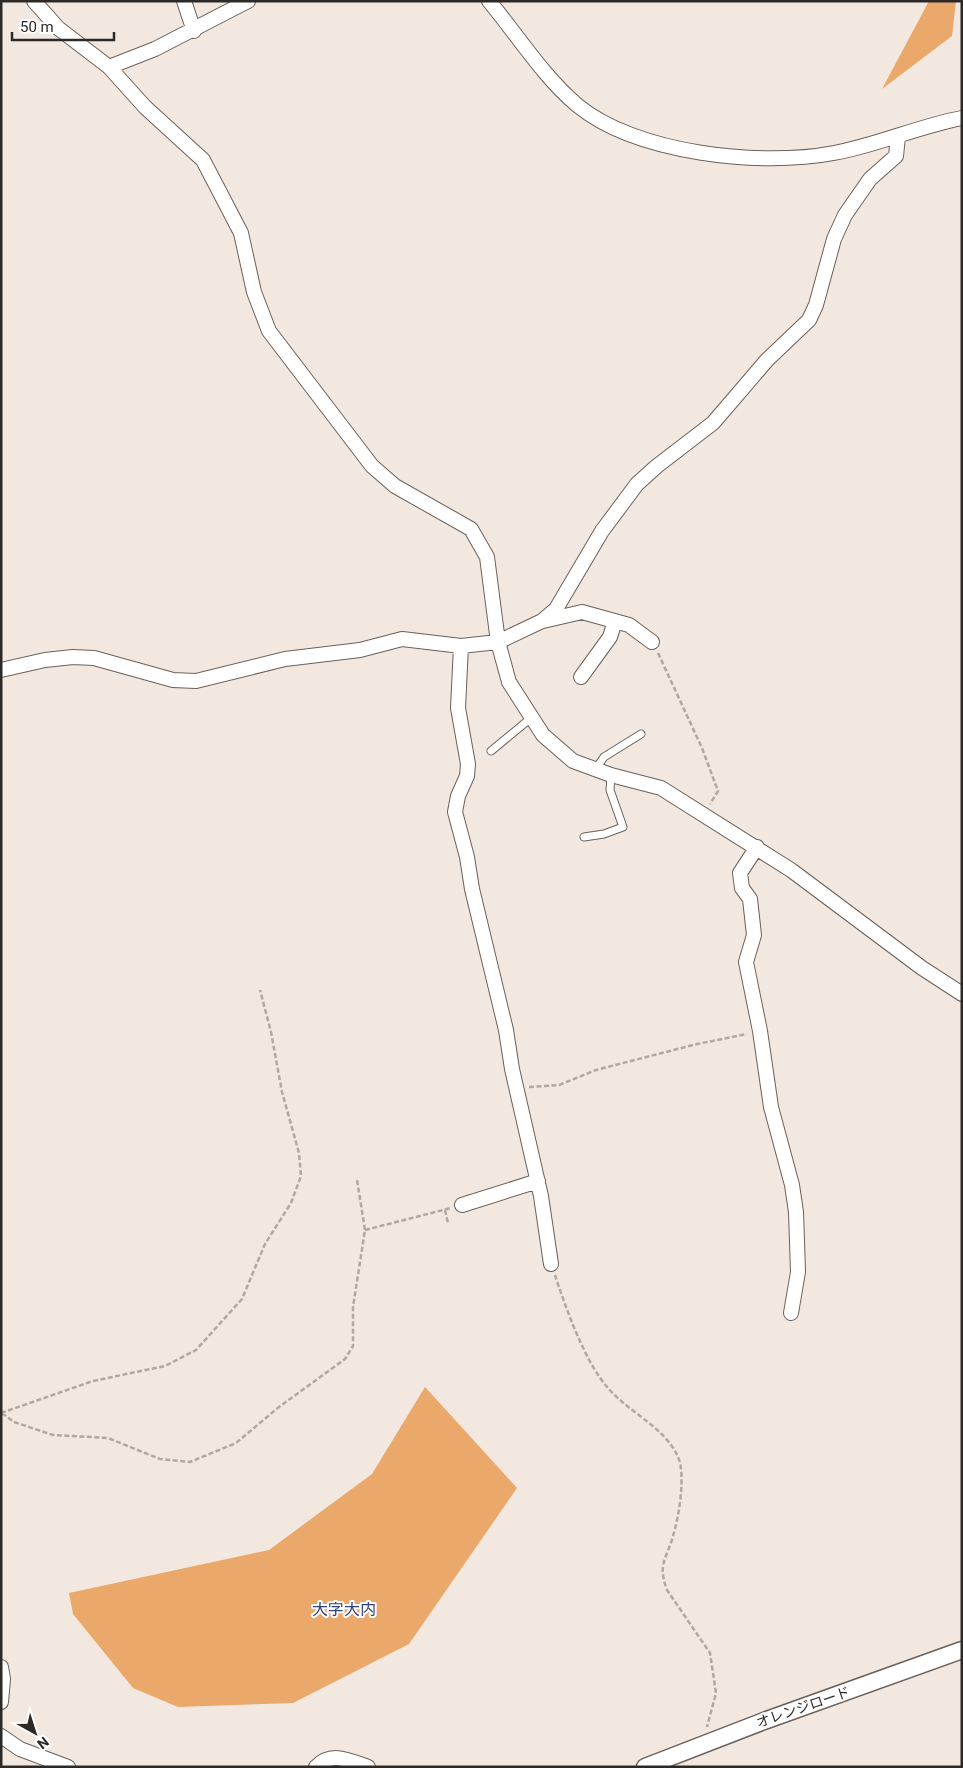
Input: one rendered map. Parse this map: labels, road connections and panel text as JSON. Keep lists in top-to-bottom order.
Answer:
{
  "streets": {
    "street": ["オレンジロード"]
  },
  "districts": ["大字大内"],
  "scale_bar": "50 m",
  "north": "bottom right"
}
